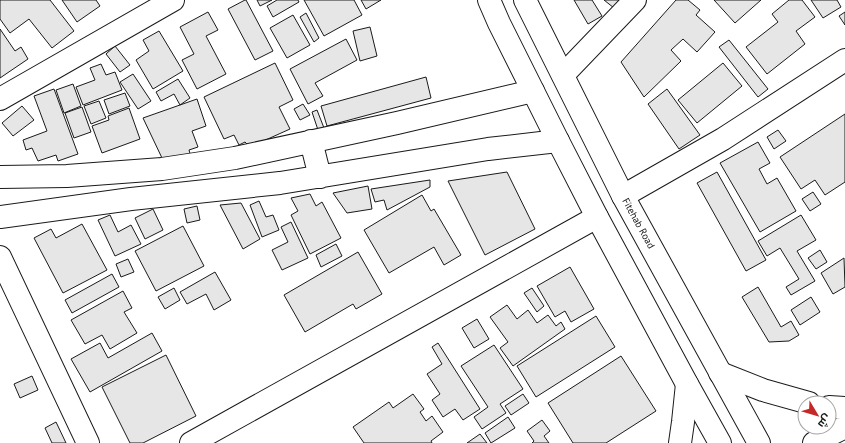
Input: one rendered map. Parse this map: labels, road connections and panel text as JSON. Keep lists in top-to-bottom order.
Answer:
{
  "streets": {
    "main road": ["Fitehab Road"]
  },
  "north": "bottom right"
}
